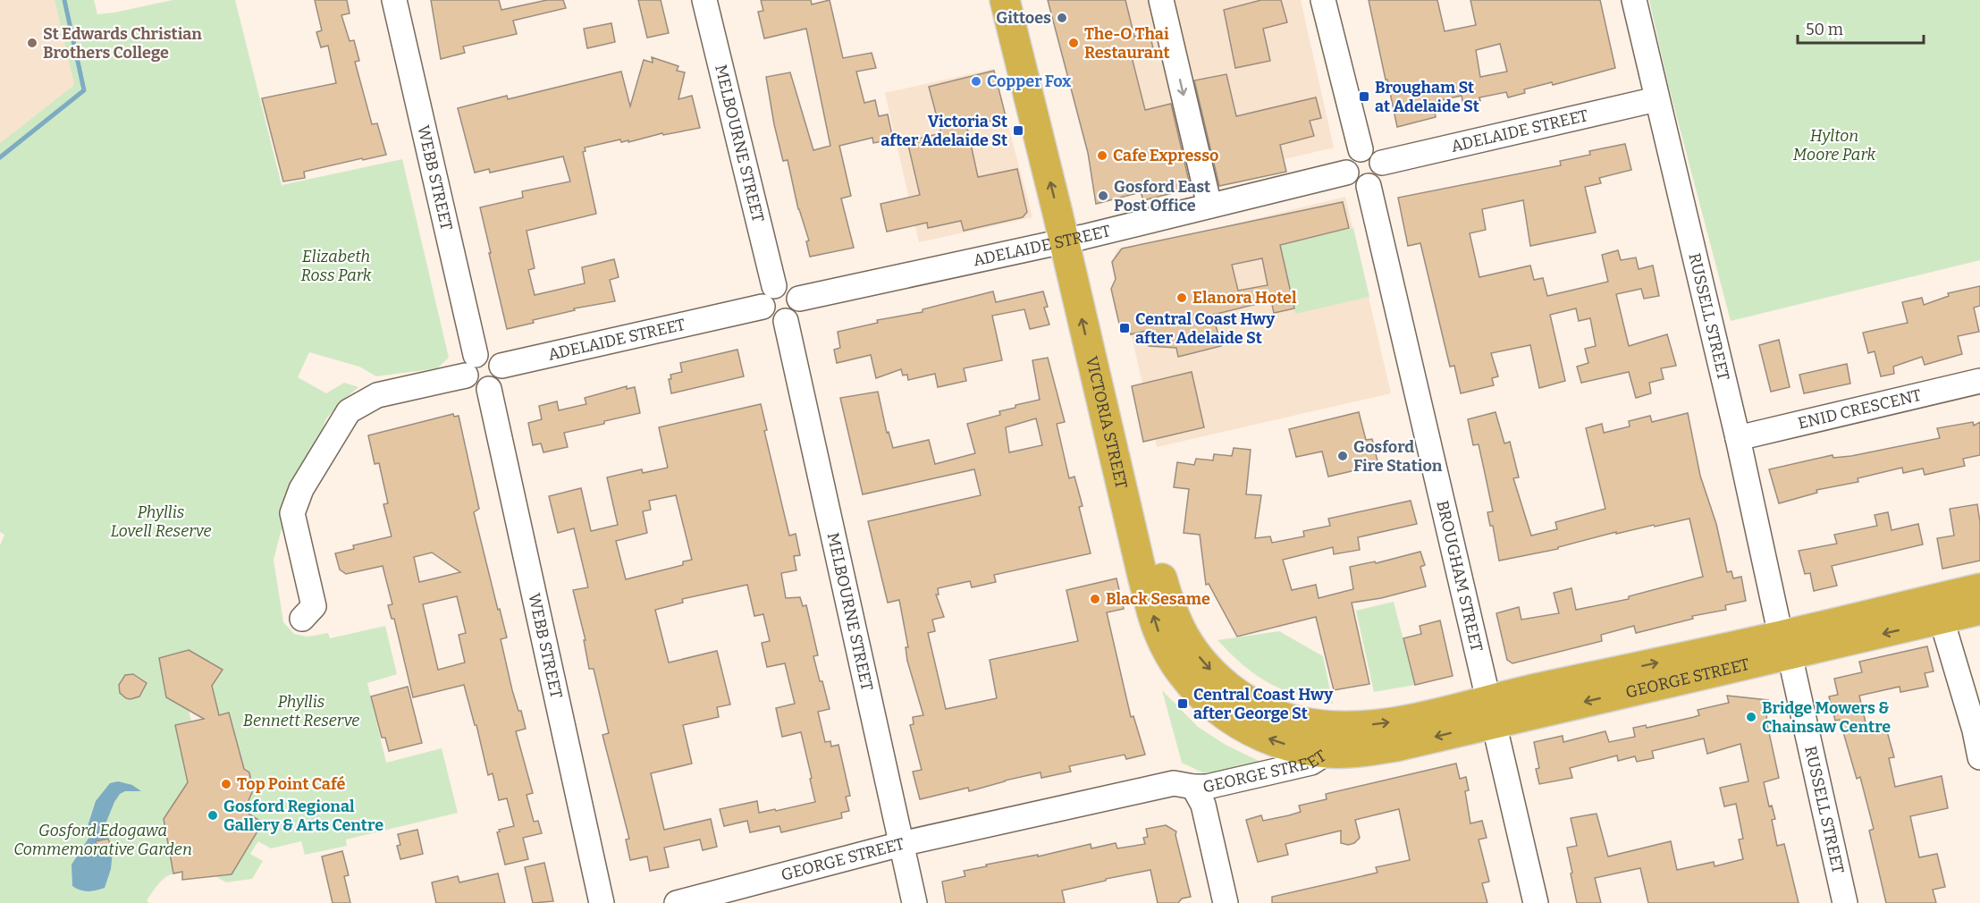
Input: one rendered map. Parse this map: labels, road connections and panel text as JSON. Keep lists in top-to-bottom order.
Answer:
{
  "streets": {
    "highway": ["VICTORIA STREET", "GEORGE STREET"],
    "street": [
      "ADELAIDE STREET",
      "MELBOURNE STREET",
      "WEBB STREET",
      "RUSSELL STREET",
      "ENID CRESCENT",
      "BROUGHAM STREET"
    ]
  },
  "crossings": [
    ["ADELAIDE STREET", "MELBOURNE STREET"],
    ["ADELAIDE STREET", "WEBB STREET"],
    ["ADELAIDE STREET", "RUSSELL STREET"],
    ["ADELAIDE STREET", "VICTORIA STREET"],
    ["ADELAIDE STREET", "BROUGHAM STREET"],
    ["MELBOURNE STREET", "GEORGE STREET"],
    ["RUSSELL STREET", "ENID CRESCENT"],
    ["RUSSELL STREET", "GEORGE STREET"],
    ["VICTORIA STREET", "GEORGE STREET"],
    ["BROUGHAM STREET", "GEORGE STREET"]
  ],
  "parks": [
    "Hylton Moore Park",
    "Elizabeth Ross Park",
    "Phyllis Lovell Reserve",
    "Phyllis Bennett Reserve",
    "Gosford Edogawa Commemorative Garden"
  ],
  "places": {
    "other": [
      "Gittoes",
      "St Edwards Christian Brothers College",
      "The-O Thai Restaurant",
      "Copper Fox",
      "Cafe Expresso",
      "Gosford East Post Office",
      "Elanora Hotel",
      "Gosford Fire Station",
      "Black Sesame",
      "Bridge Mowers & Chainsaw Centre",
      "Top Point Café",
      "Gosford Regional Gallery & Arts Centre"
    ],
    "transit": [
      "Brougham St at Adelaide St",
      "Victoria St after Adelaide St",
      "Central Coast Hwy after Adelaide St",
      "Central Coast Hwy after George St"
    ]
  },
  "scale_bar": "50 m"
}
